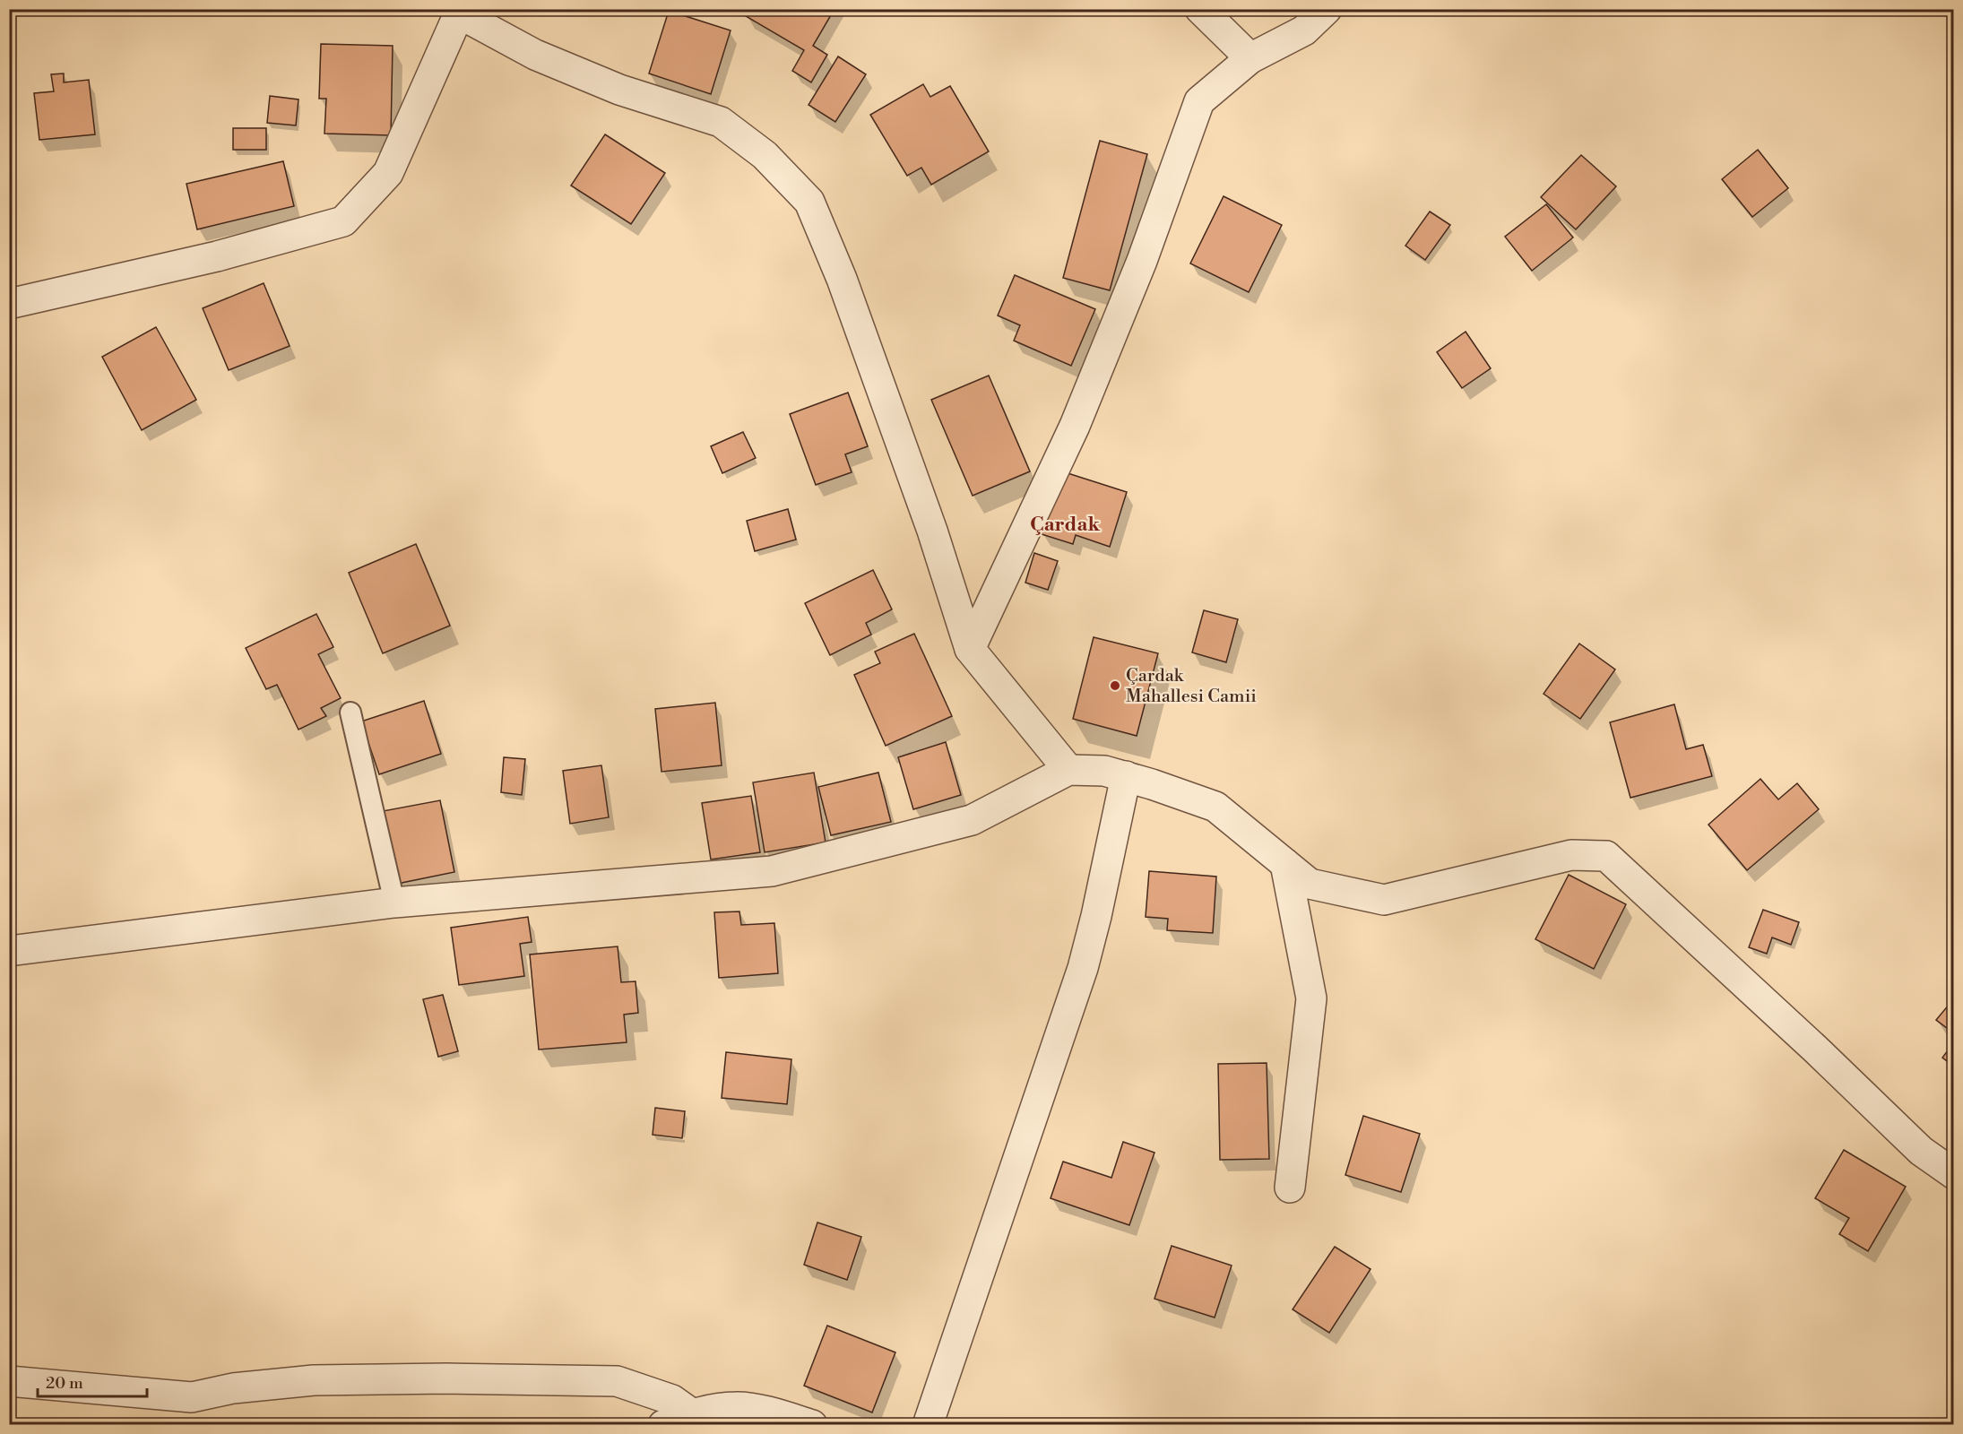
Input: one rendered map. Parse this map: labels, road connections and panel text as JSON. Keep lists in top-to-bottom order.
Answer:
{
  "districts": ["Çardak"],
  "places": ["Çardak Mahallesi Camii"],
  "scale_bar": "20 m"
}
